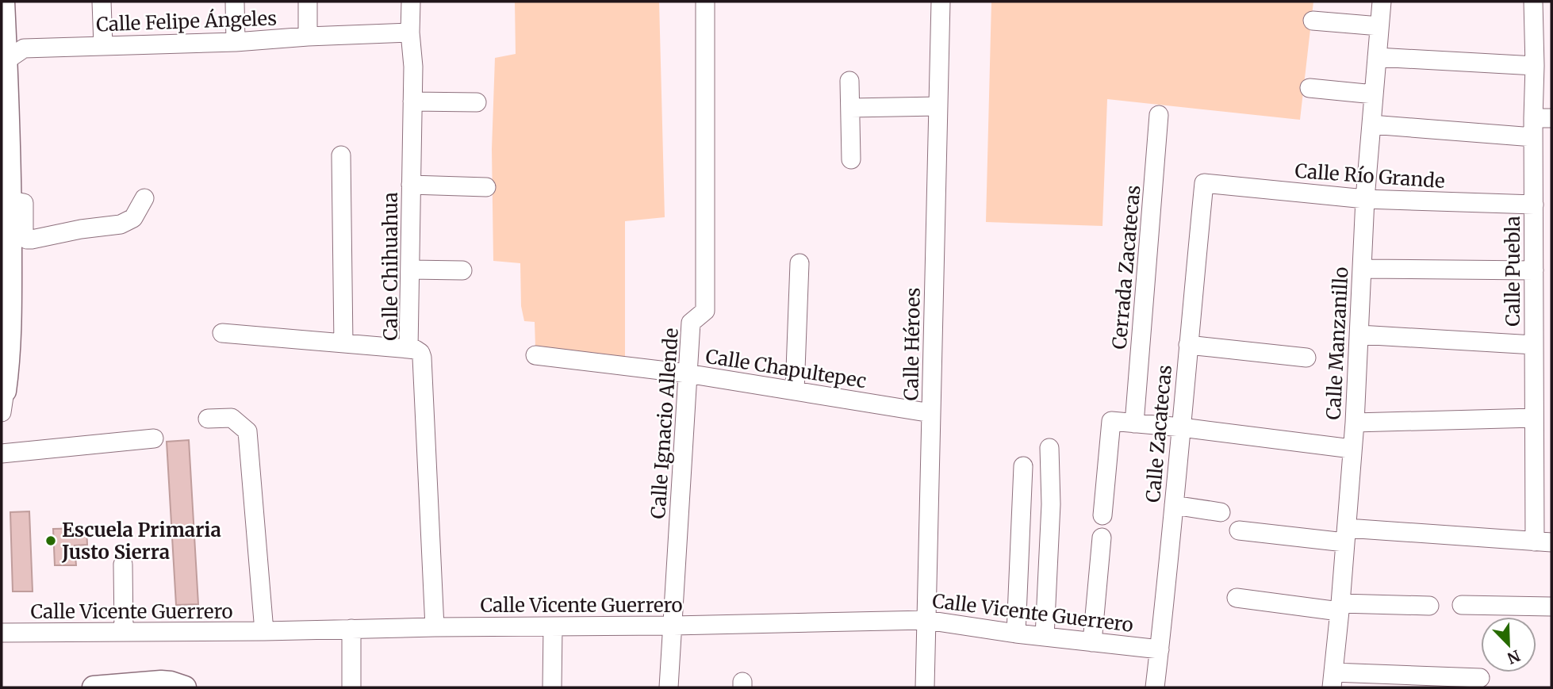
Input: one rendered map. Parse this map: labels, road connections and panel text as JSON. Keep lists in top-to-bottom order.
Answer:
{
  "streets": {
    "street": [
      "Calle Felipe Ángeles",
      "Calle Río Grande",
      "Calle Chihuahua",
      "Cerrada Zacatecas",
      "Calle Puebla",
      "Calle Manzanillo",
      "Calle Héroes",
      "Calle Chapultepec",
      "Calle Ignacio Allende",
      "Calle Zacatecas",
      "Calle Vicente Guerrero"
    ]
  },
  "crossings": [
    ["Calle Felipe Ángeles", "Calle Chihuahua"],
    ["Calle Río Grande", "Calle Puebla"],
    ["Calle Río Grande", "Calle Manzanillo"],
    ["Calle Río Grande", "Calle Zacatecas"],
    ["Calle Chihuahua", "Calle Vicente Guerrero"],
    ["Calle Héroes", "Calle Chapultepec"],
    ["Calle Héroes", "Calle Vicente Guerrero"],
    ["Calle Chapultepec", "Calle Ignacio Allende"],
    ["Calle Ignacio Allende", "Calle Vicente Guerrero"],
    ["Calle Zacatecas", "Calle Vicente Guerrero"]
  ],
  "places": ["Escuela Primaria Justo Sierra"],
  "north": "bottom right"
}
